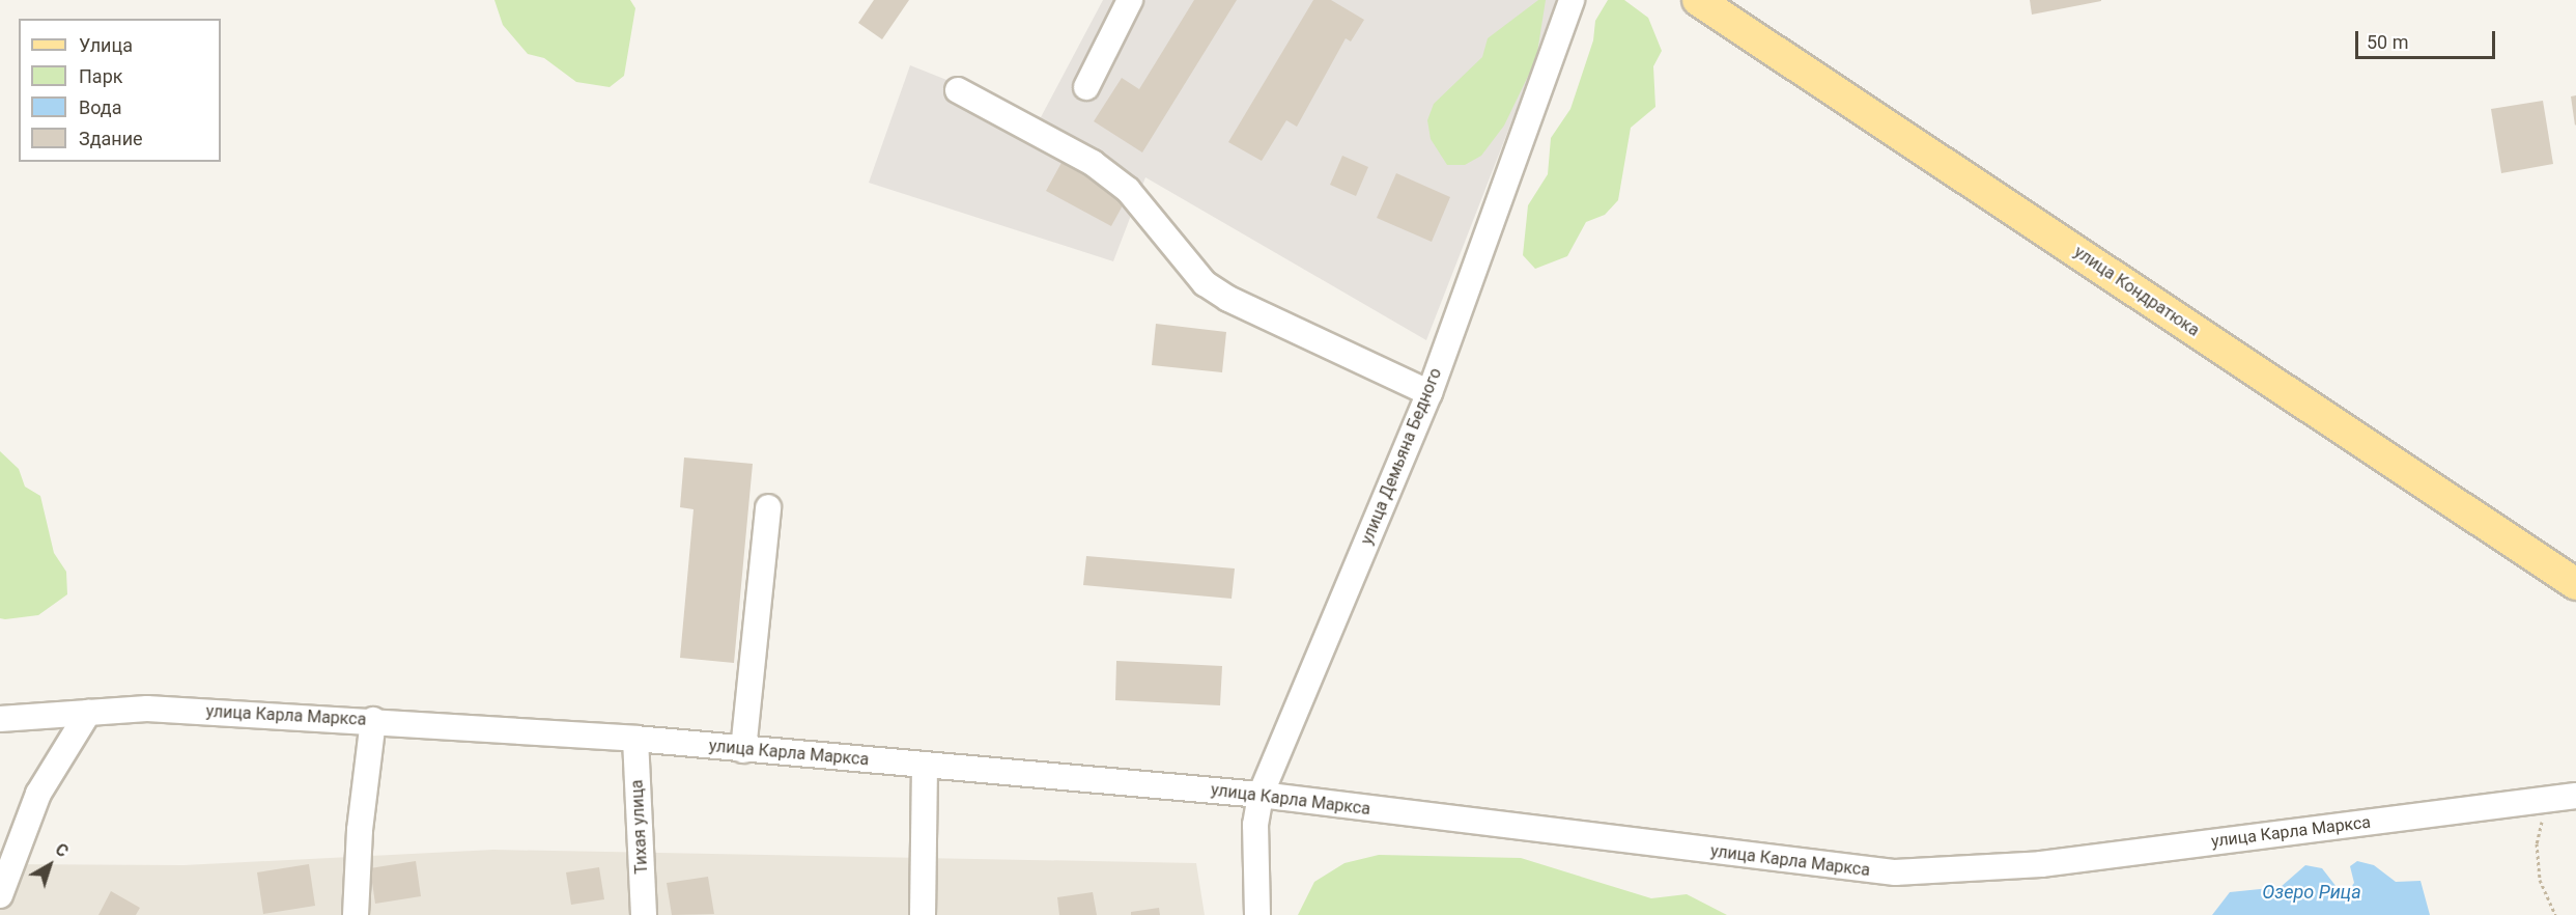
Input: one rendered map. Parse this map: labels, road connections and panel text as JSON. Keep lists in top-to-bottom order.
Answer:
{
  "streets": {
    "main road": ["улица Кондратюка"],
    "street": ["улица Демьяна Бедного", "улица Карла Маркса", "Тихая улица"]
  },
  "crossings": [
    ["улица Демьяна Бедного", "улица Карла Маркса"],
    ["улица Карла Маркса", "Тихая улица"]
  ],
  "water": ["Озеро Рица"],
  "legend": [
    "Улица",
    "Парк",
    "Вода",
    "Здание"
  ],
  "scale_bar": "50 m",
  "north": "top right"
}
